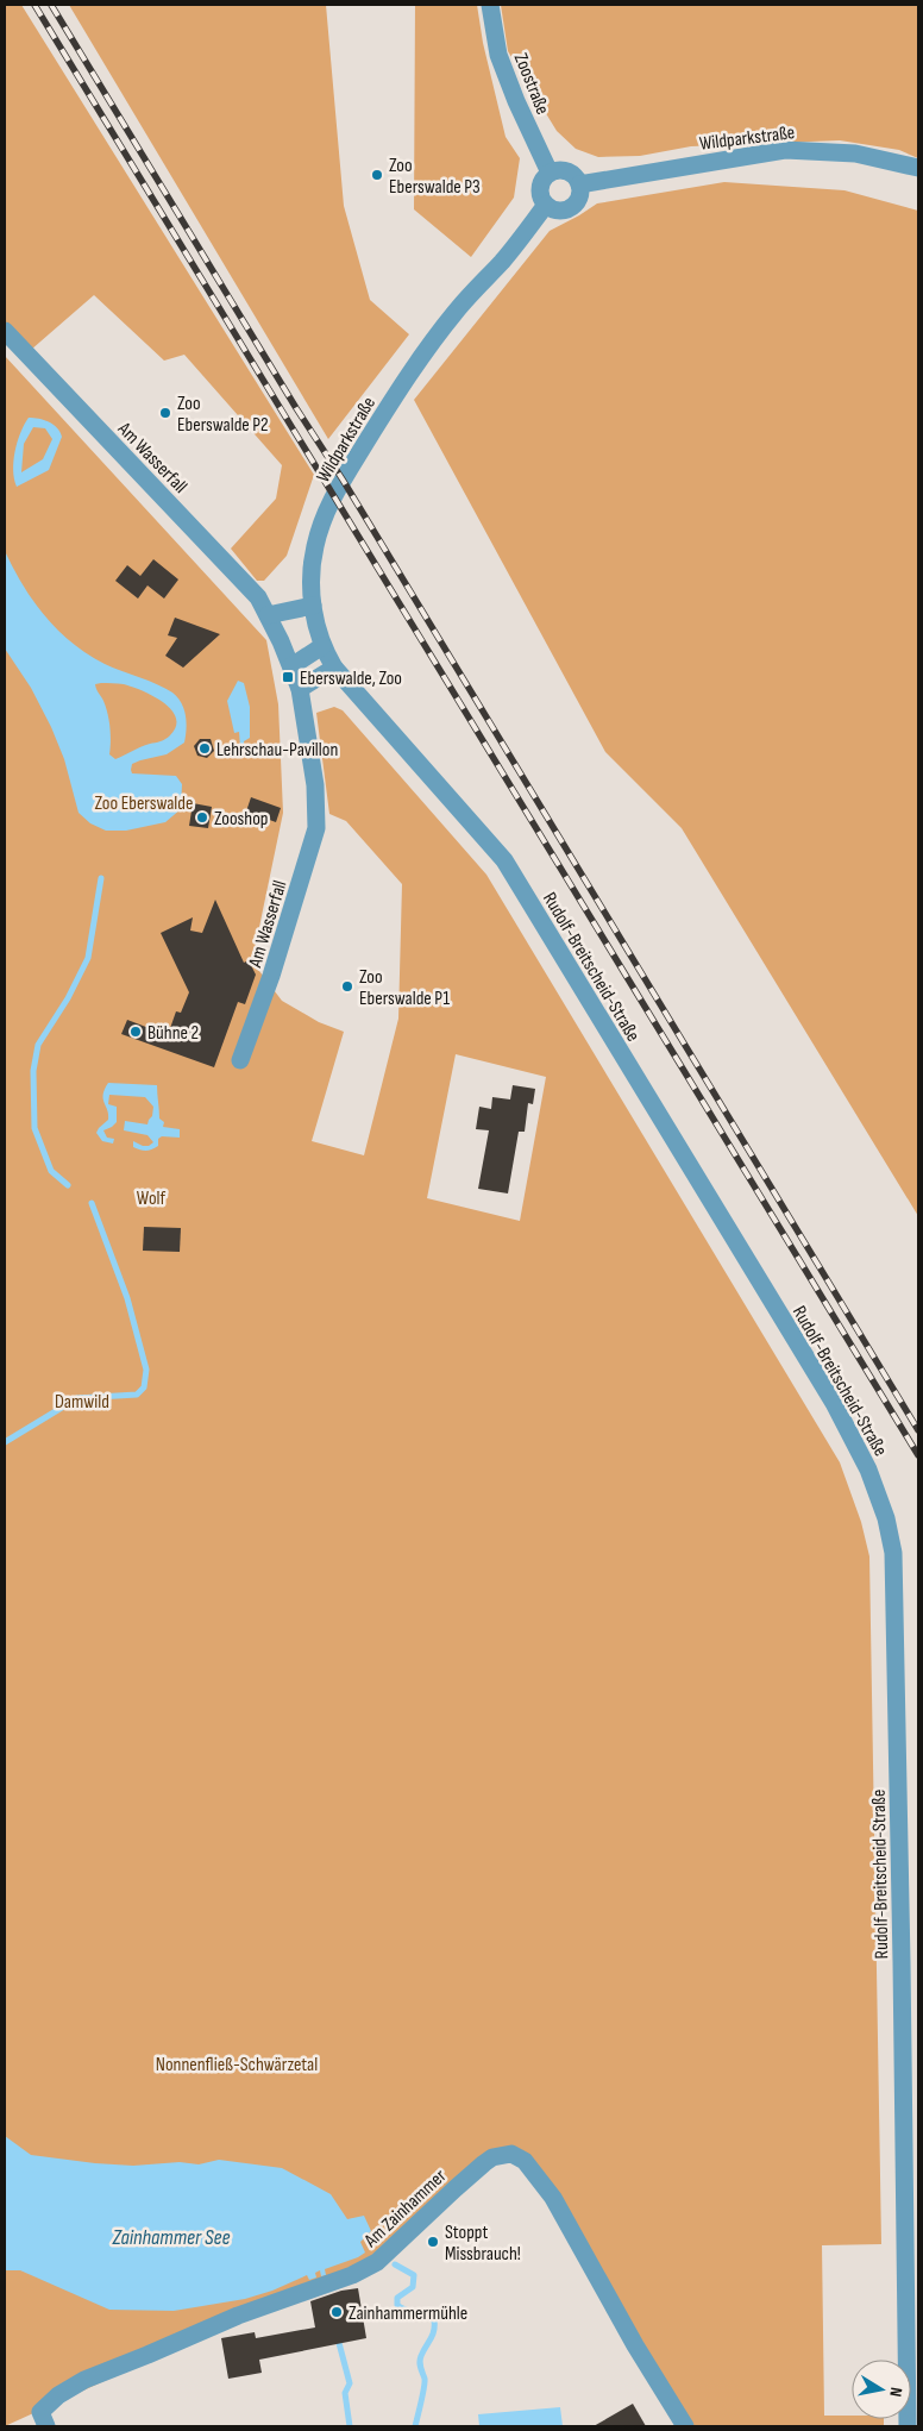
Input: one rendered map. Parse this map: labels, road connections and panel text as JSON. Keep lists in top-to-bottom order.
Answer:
{
  "streets": {
    "street": [
      "Zoostraße",
      "Wildparkstraße",
      "Am Wasserfall",
      "Rudolf-Breitscheid-Straße",
      "Am Zainhammer"
    ]
  },
  "crossings": [
    ["Zoostraße", "Wildparkstraße"],
    ["Wildparkstraße", "Rudolf-Breitscheid-Straße"]
  ],
  "water": ["Zainhammer See"],
  "parks": [
    "Zoo Eberswalde",
    "Wolf",
    "Damwild",
    "Nonnenfließ-Schwärzetal"
  ],
  "places": {
    "other": [
      "Zoo Eberswalde P3",
      "Zoo Eberswalde P2",
      "Lehrschau-Pavillon",
      "Zooshop",
      "Zoo Eberswalde P1",
      "Bühne 2",
      "Stoppt Missbrauch!",
      "Zainhammermühle"
    ],
    "transit": ["Eberswalde, Zoo"]
  },
  "north": "right"
}
